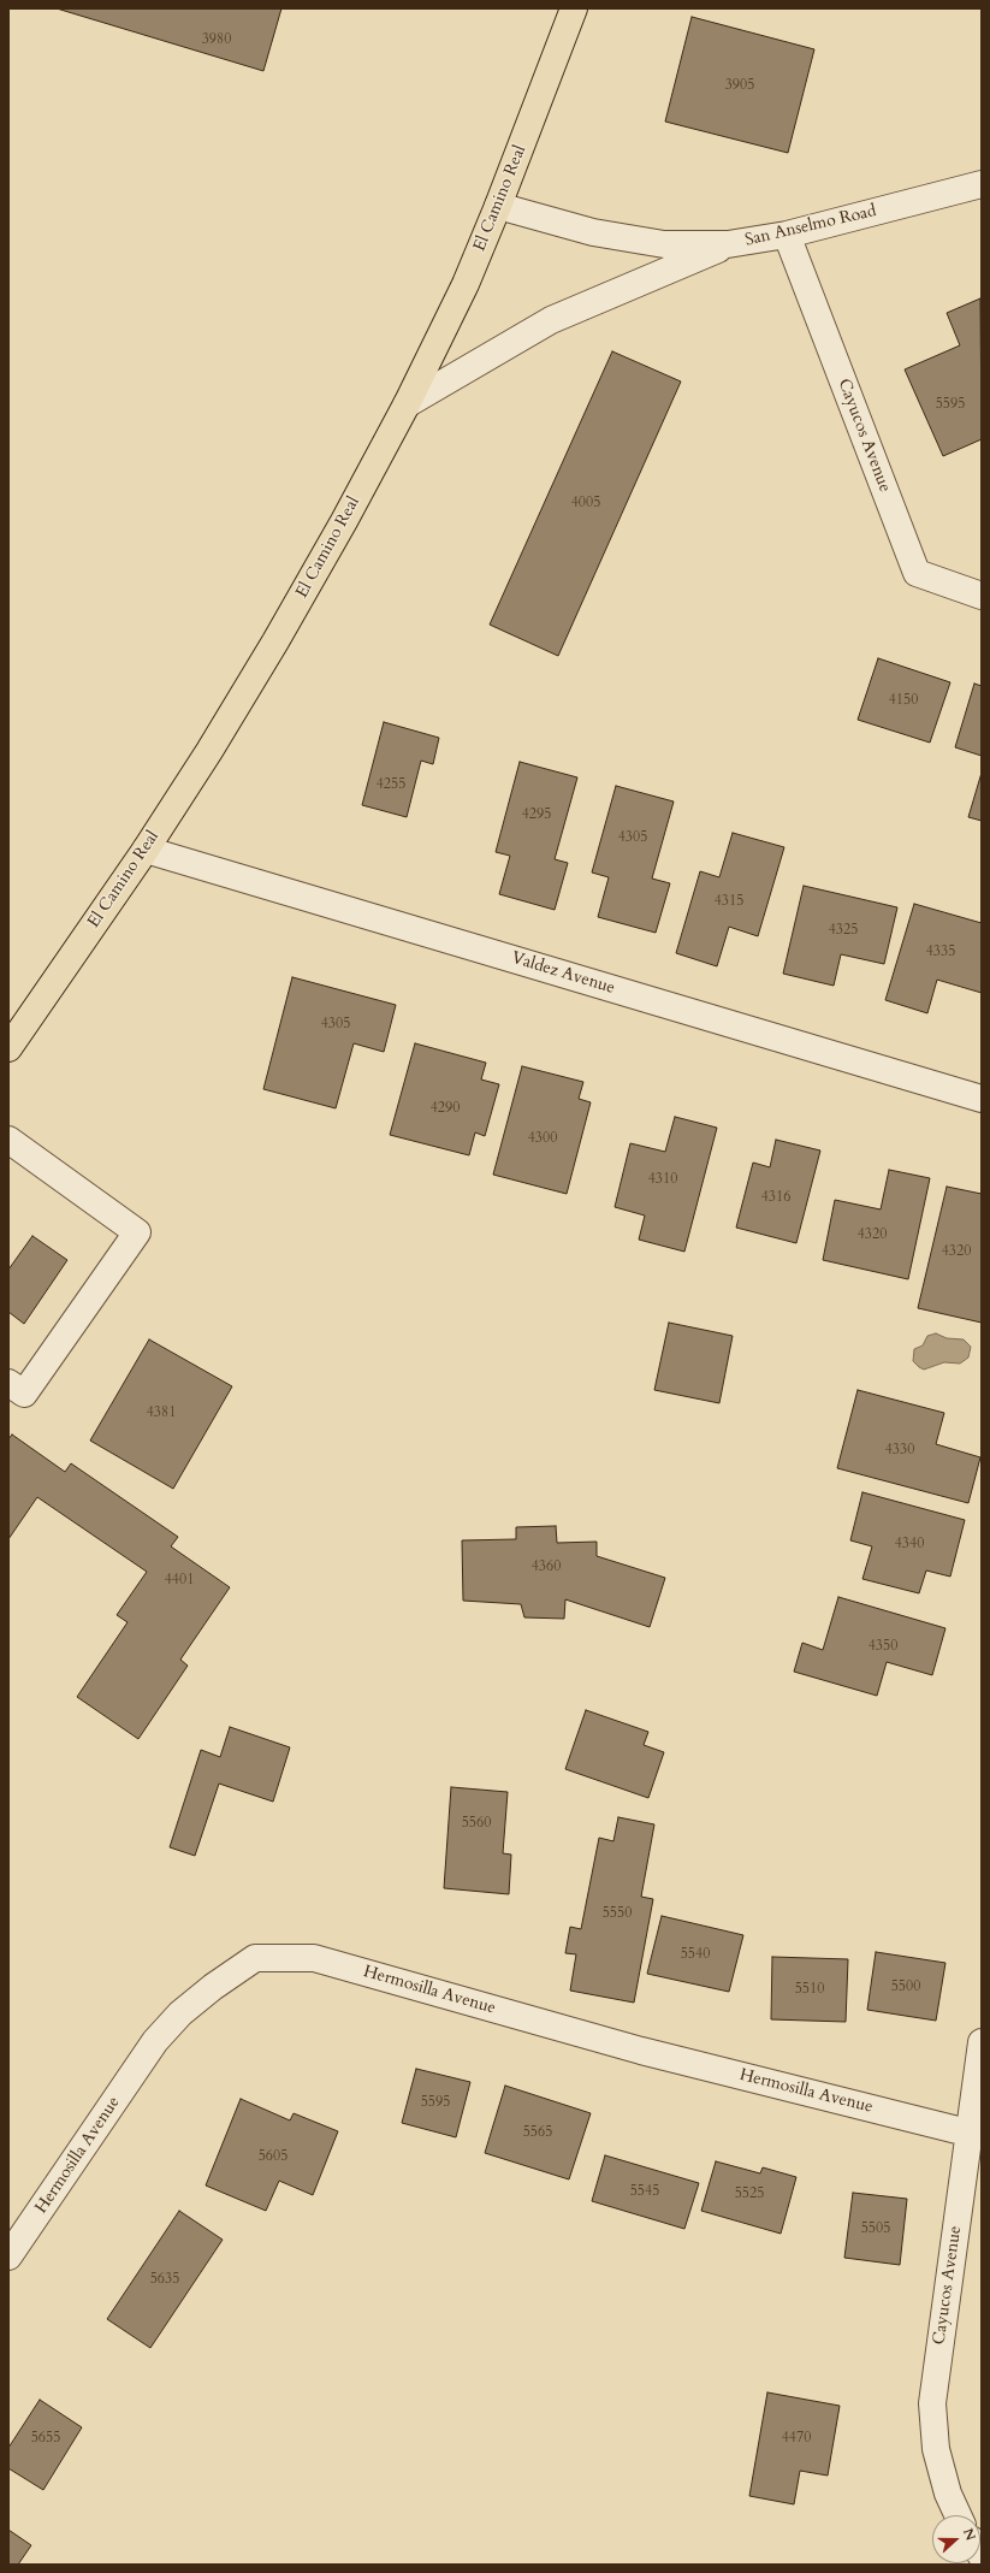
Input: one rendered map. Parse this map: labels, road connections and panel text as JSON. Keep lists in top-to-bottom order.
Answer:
{
  "streets": {
    "main road": ["El Camino Real"],
    "street": [
      "San Anselmo Road",
      "Cayucos Avenue",
      "Valdez Avenue",
      "Hermosilla Avenue"
    ]
  },
  "crossings": [
    ["El Camino Real", "San Anselmo Road"],
    ["El Camino Real", "Valdez Avenue"],
    ["San Anselmo Road", "Cayucos Avenue"],
    ["Cayucos Avenue", "Hermosilla Avenue"]
  ],
  "house_numbers": [
    "3980",
    "3905",
    "5595",
    "4005",
    "4150",
    "4255",
    "4295",
    "4305",
    "4315",
    "4325",
    "4335",
    "4305",
    "4290",
    "4300",
    "4310",
    "4316",
    "4320",
    "4320",
    "4381",
    "4330",
    "4340",
    "4360",
    "4401",
    "4350",
    "5560",
    "5550",
    "5540",
    "5500",
    "5510",
    "5595",
    "5565",
    "5605",
    "5545",
    "5525",
    "5505",
    "5635",
    "5655",
    "4470"
  ],
  "north": "right"
}
